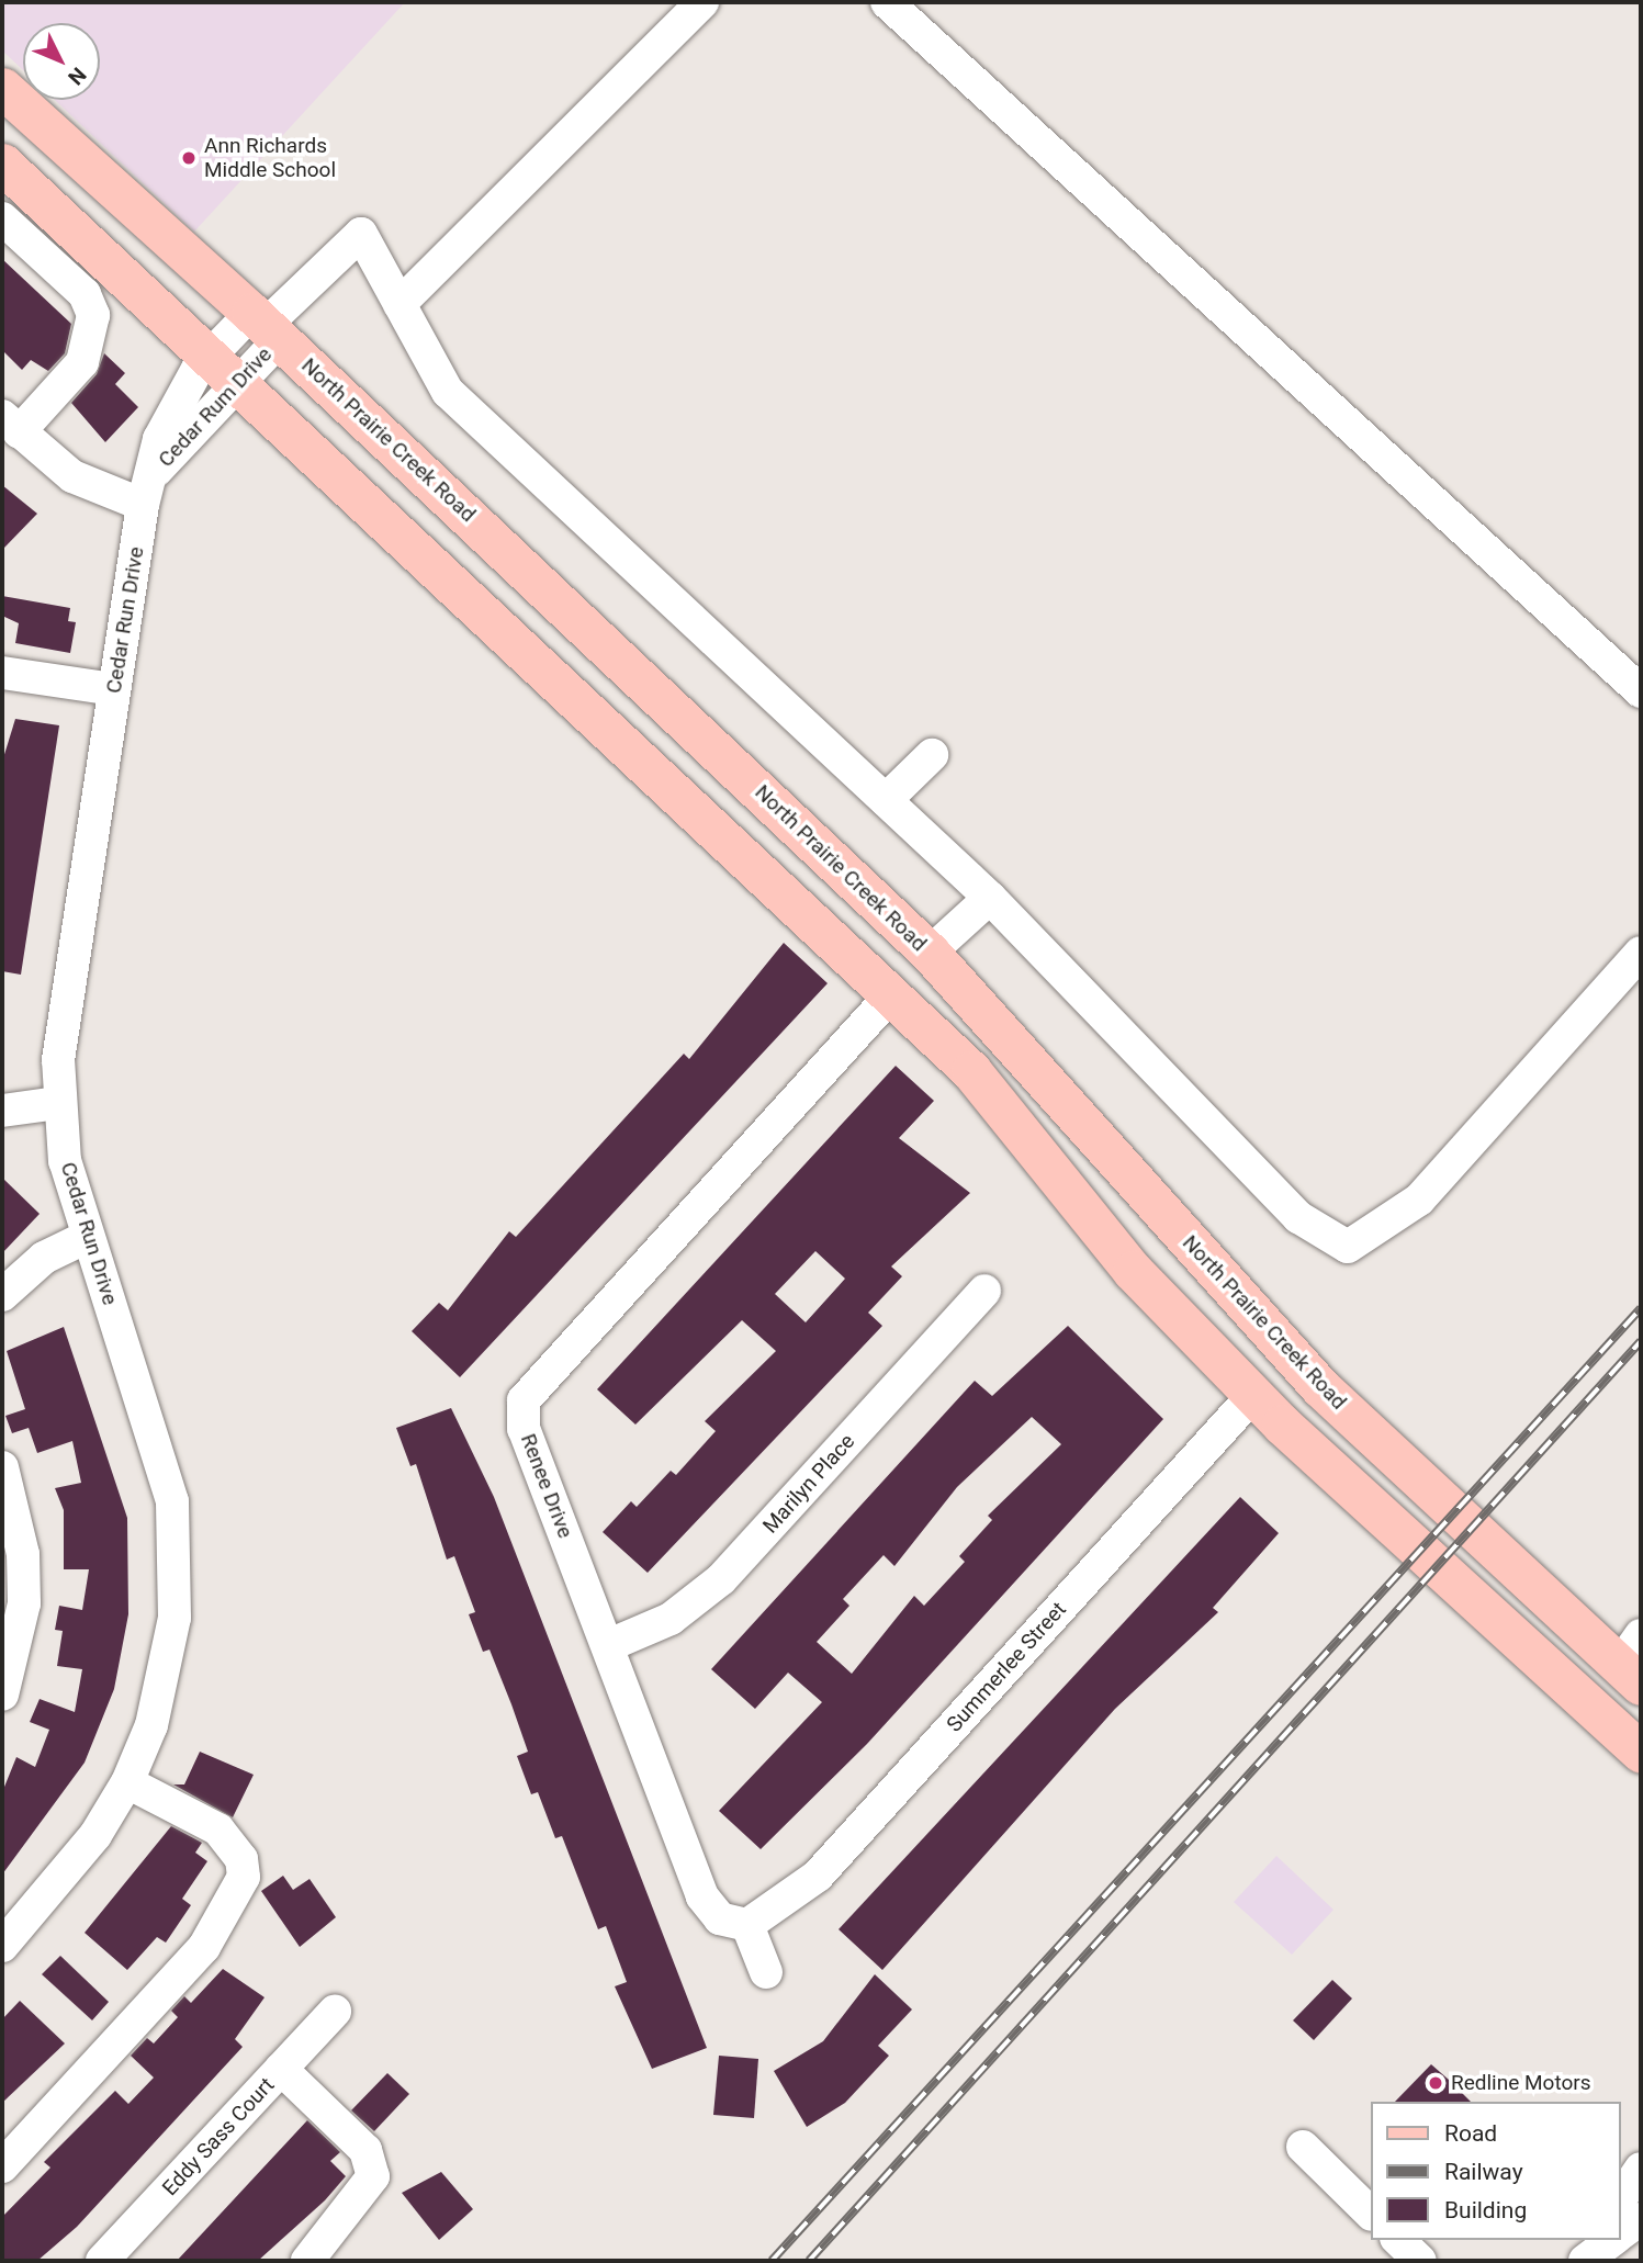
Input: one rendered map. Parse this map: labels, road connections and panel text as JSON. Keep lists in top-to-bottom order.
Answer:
{
  "streets": {
    "main road": ["North Prairie Creek Road"],
    "street": [
      "Cedar Rum Drive",
      "Cedar Run Drive",
      "Marilyn Place",
      "Renee Drive",
      "Summerlee Street",
      "Eddy Sass Court"
    ]
  },
  "crossings": [
    ["Cedar Rum Drive", "North Prairie Creek Road"],
    ["Cedar Rum Drive", "Cedar Run Drive"],
    ["Marilyn Place", "Renee Drive"],
    ["Renee Drive", "Summerlee Street"]
  ],
  "places": ["Ann Richards Middle School", "Redline Motors"],
  "legend": ["Road", "Railway", "Building"],
  "north": "bottom right"
}
